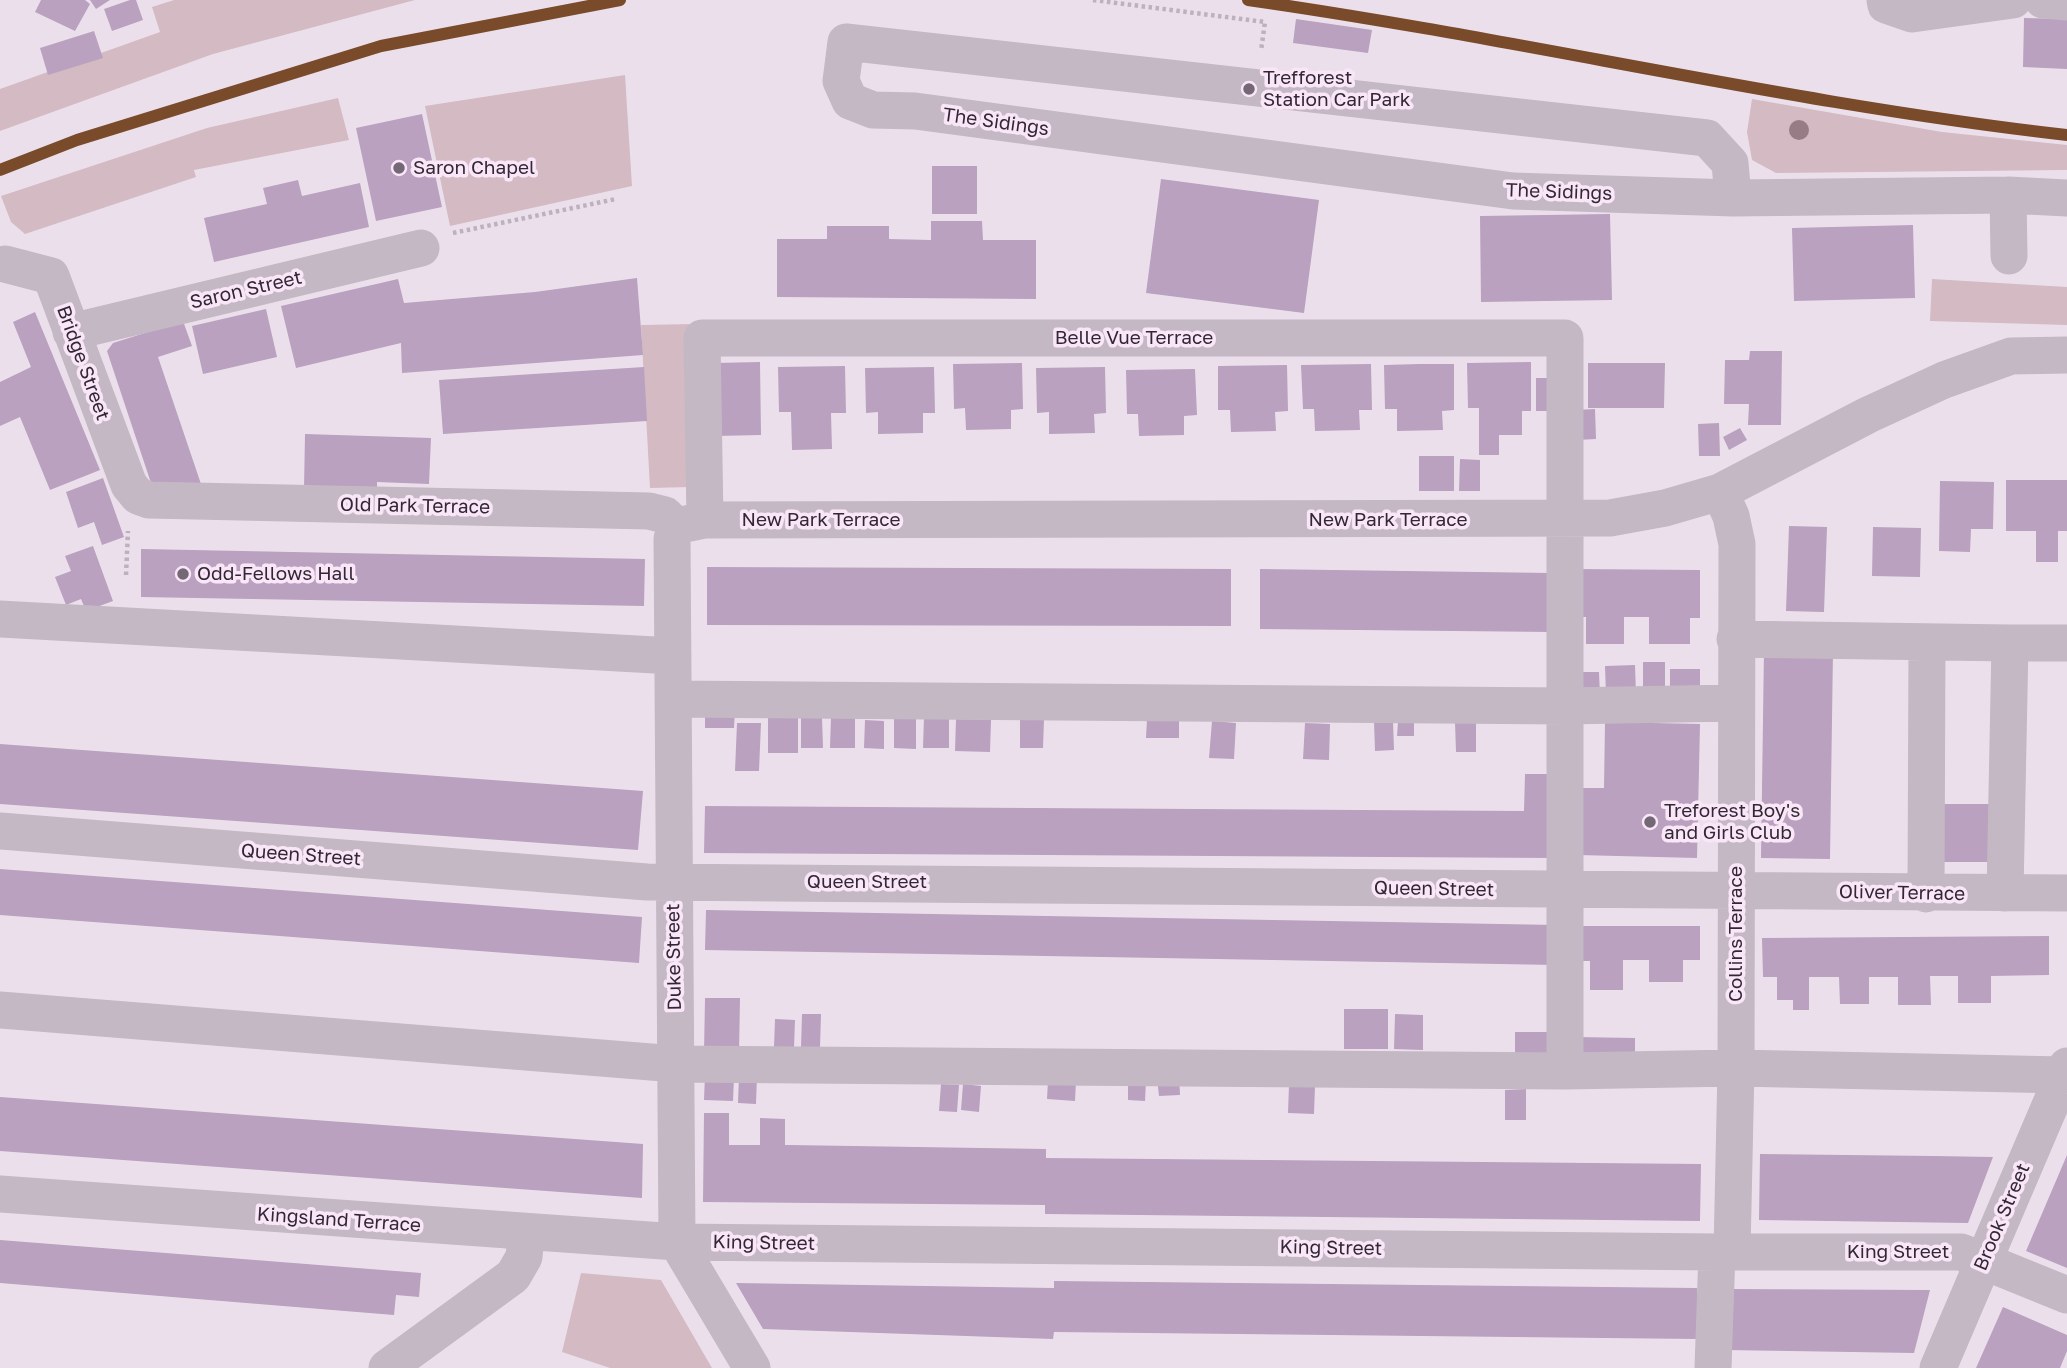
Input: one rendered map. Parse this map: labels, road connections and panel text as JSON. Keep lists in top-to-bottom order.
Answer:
{
  "streets": {
    "street": [
      "The Sidings",
      "Saron Street",
      "Belle Vue Terrace",
      "Bridge Street",
      "Old Park Terrace",
      "New Park Terrace",
      "Queen Street",
      "Oliver Terrace",
      "Collins Terrace",
      "Duke Street",
      "Brook Street",
      "Kingsland Terrace",
      "King Street"
    ]
  },
  "crossings": [
    ["Saron Street", "Bridge Street"],
    ["Belle Vue Terrace", "Old Park Terrace"],
    ["Belle Vue Terrace", "New Park Terrace"],
    ["Belle Vue Terrace", "Duke Street"],
    ["Bridge Street", "Old Park Terrace"],
    ["Old Park Terrace", "New Park Terrace"],
    ["Old Park Terrace", "Duke Street"],
    ["New Park Terrace", "Collins Terrace"],
    ["New Park Terrace", "Duke Street"],
    ["Queen Street", "Oliver Terrace"],
    ["Queen Street", "Collins Terrace"],
    ["Queen Street", "Duke Street"],
    ["Oliver Terrace", "Collins Terrace"],
    ["Collins Terrace", "King Street"],
    ["Duke Street", "Kingsland Terrace"],
    ["Duke Street", "King Street"],
    ["Brook Street", "King Street"],
    ["Kingsland Terrace", "King Street"]
  ],
  "places": [
    "Trefforest Station Car Park",
    "Saron Chapel",
    "Odd-Fellows Hall",
    "Treforest Boy's and Girls Club"
  ]
}
